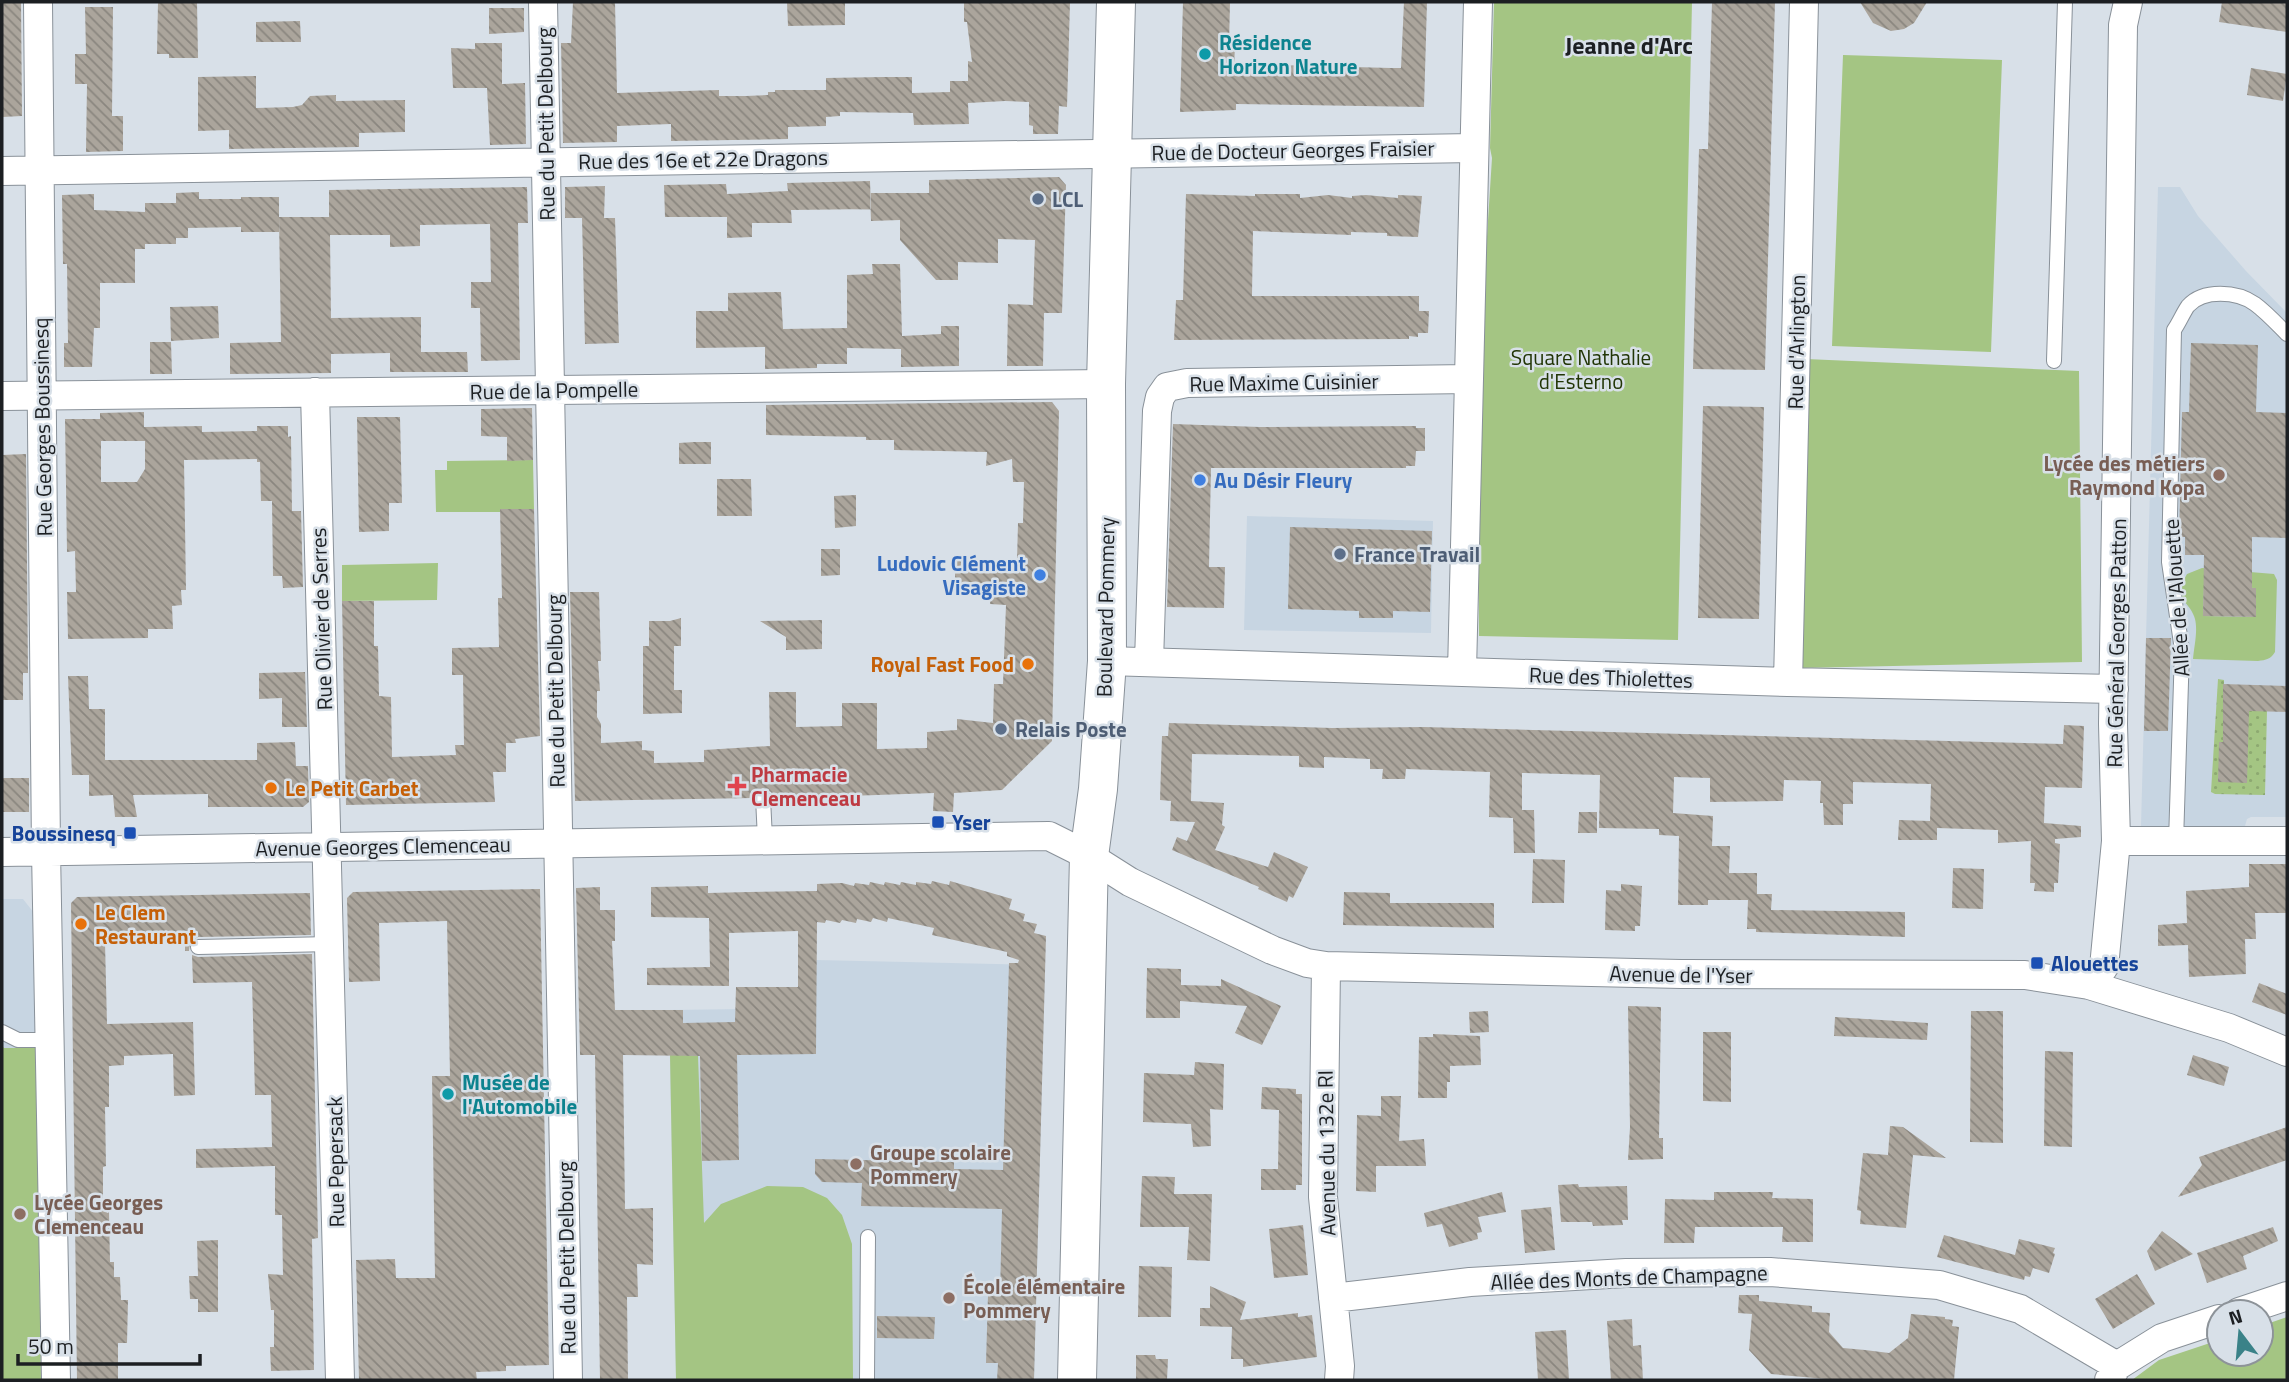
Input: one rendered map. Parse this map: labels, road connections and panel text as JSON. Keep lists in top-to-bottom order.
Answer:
{
  "streets": {
    "main road": ["Boulevard Pommery"],
    "street": [
      "Rue du Petit Delbourg",
      "Rue de Docteur Georges Fraisier",
      "Rue des 16e et 22e Dragons",
      "Rue d'Arlington",
      "Rue Maxime Cuisinier",
      "Rue de la Pompelle",
      "Rue Georges Boussinesq",
      "Rue Olivier de Serres",
      "Rue Général Georges Patton",
      "Rue des Thiolettes",
      "Avenue Georges Clemenceau",
      "Avenue de l'Yser",
      "Avenue du 132e RI",
      "Rue Pepersack",
      "Allée des Monts de Champagne"
    ],
    "lane": ["Allée de l'Alouette"]
  },
  "crossings": [
    ["Rue du Petit Delbourg", "Rue des 16e et 22e Dragons"],
    ["Rue du Petit Delbourg", "Rue de la Pompelle"],
    ["Rue du Petit Delbourg", "Avenue Georges Clemenceau"],
    ["Rue de Docteur Georges Fraisier", "Rue des 16e et 22e Dragons"],
    ["Rue de Docteur Georges Fraisier", "Boulevard Pommery"],
    ["Rue des 16e et 22e Dragons", "Rue Georges Boussinesq"],
    ["Rue des 16e et 22e Dragons", "Boulevard Pommery"],
    ["Rue d'Arlington", "Rue des Thiolettes"],
    ["Rue Maxime Cuisinier", "Rue des Thiolettes"],
    ["Rue de la Pompelle", "Rue Georges Boussinesq"],
    ["Rue de la Pompelle", "Boulevard Pommery"],
    ["Rue de la Pompelle", "Rue Olivier de Serres"],
    ["Rue Georges Boussinesq", "Avenue Georges Clemenceau"],
    ["Boulevard Pommery", "Rue des Thiolettes"],
    ["Boulevard Pommery", "Avenue Georges Clemenceau"],
    ["Boulevard Pommery", "Avenue de l'Yser"],
    ["Rue Olivier de Serres", "Avenue Georges Clemenceau"],
    ["Rue Olivier de Serres", "Rue Pepersack"],
    ["Rue Général Georges Patton", "Rue des Thiolettes"],
    ["Rue Général Georges Patton", "Avenue de l'Yser"],
    ["Avenue Georges Clemenceau", "Avenue de l'Yser"],
    ["Avenue Georges Clemenceau", "Rue Pepersack"],
    ["Avenue de l'Yser", "Avenue du 132e RI"],
    ["Avenue du 132e RI", "Allée des Monts de Champagne"]
  ],
  "districts": ["Jeanne d'Arc"],
  "parks": ["Square Nathalie d'Esterno"],
  "places": {
    "other": [
      "Résidence Horizon Nature",
      "LCL",
      "Lycée des métiers Raymond Kopa",
      "Au Désir Fleury",
      "France Travail",
      "Ludovic Clément Visagiste",
      "Royal Fast Food",
      "Relais Poste",
      "Le Petit Carbet",
      "Le Clem Restaurant",
      "Musée de l'Automobile",
      "Groupe scolaire Pommery",
      "Lycée Georges Clemenceau",
      "École élémentaire Pommery"
    ],
    "health": ["Pharmacie Clemenceau"],
    "transit": ["Yser", "Boussinesq", "Alouettes"]
  },
  "scale_bar": "50 m",
  "north": "top"
}
